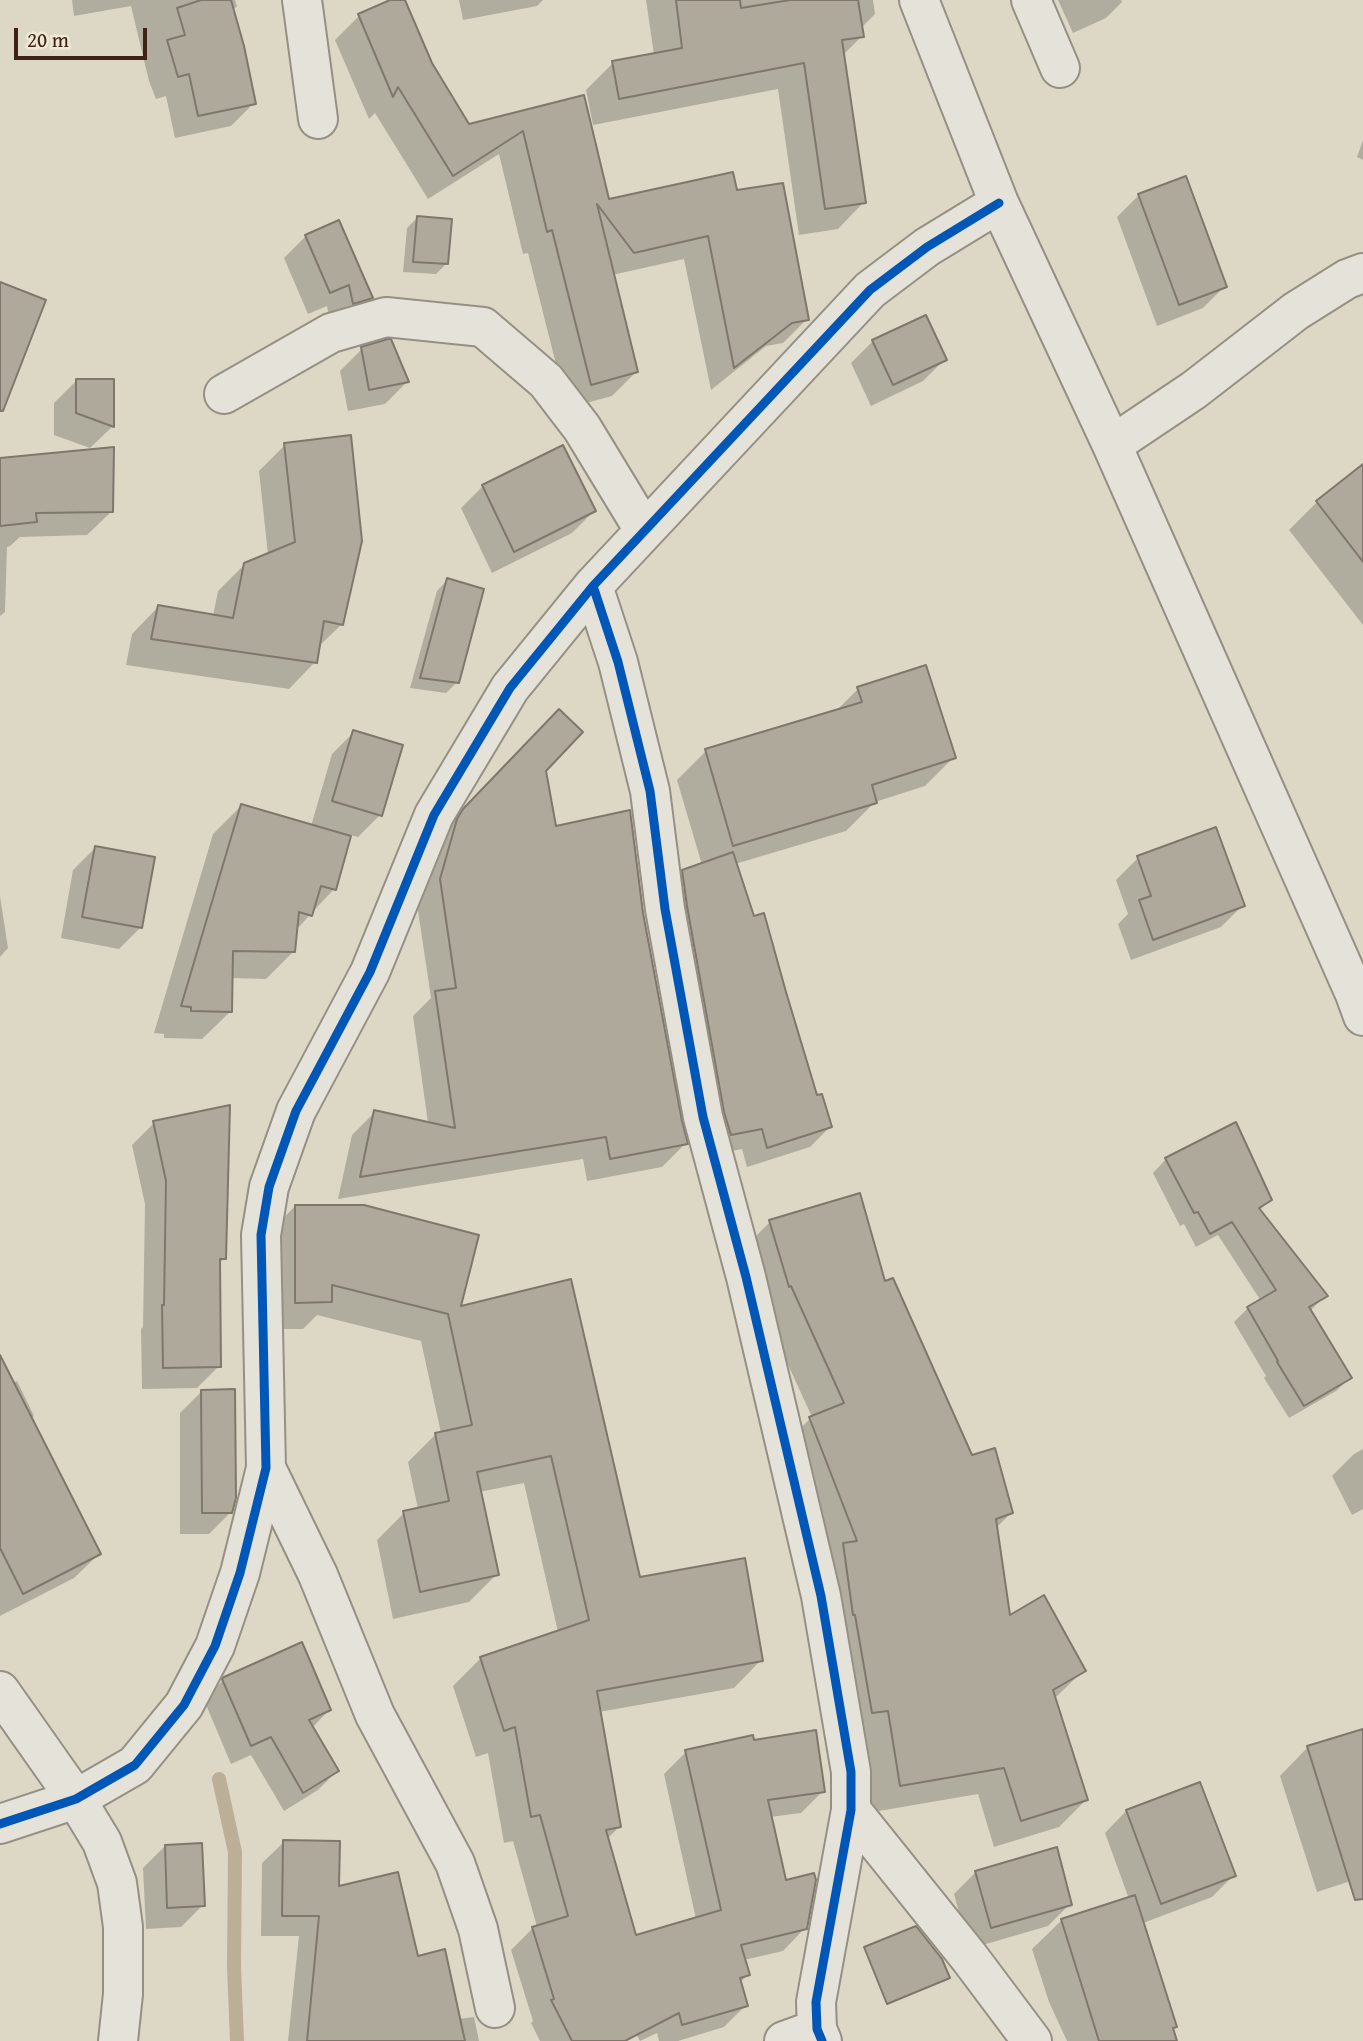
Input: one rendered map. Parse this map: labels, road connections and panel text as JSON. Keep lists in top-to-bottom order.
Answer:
{
  "scale_bar": "20 m"
}
